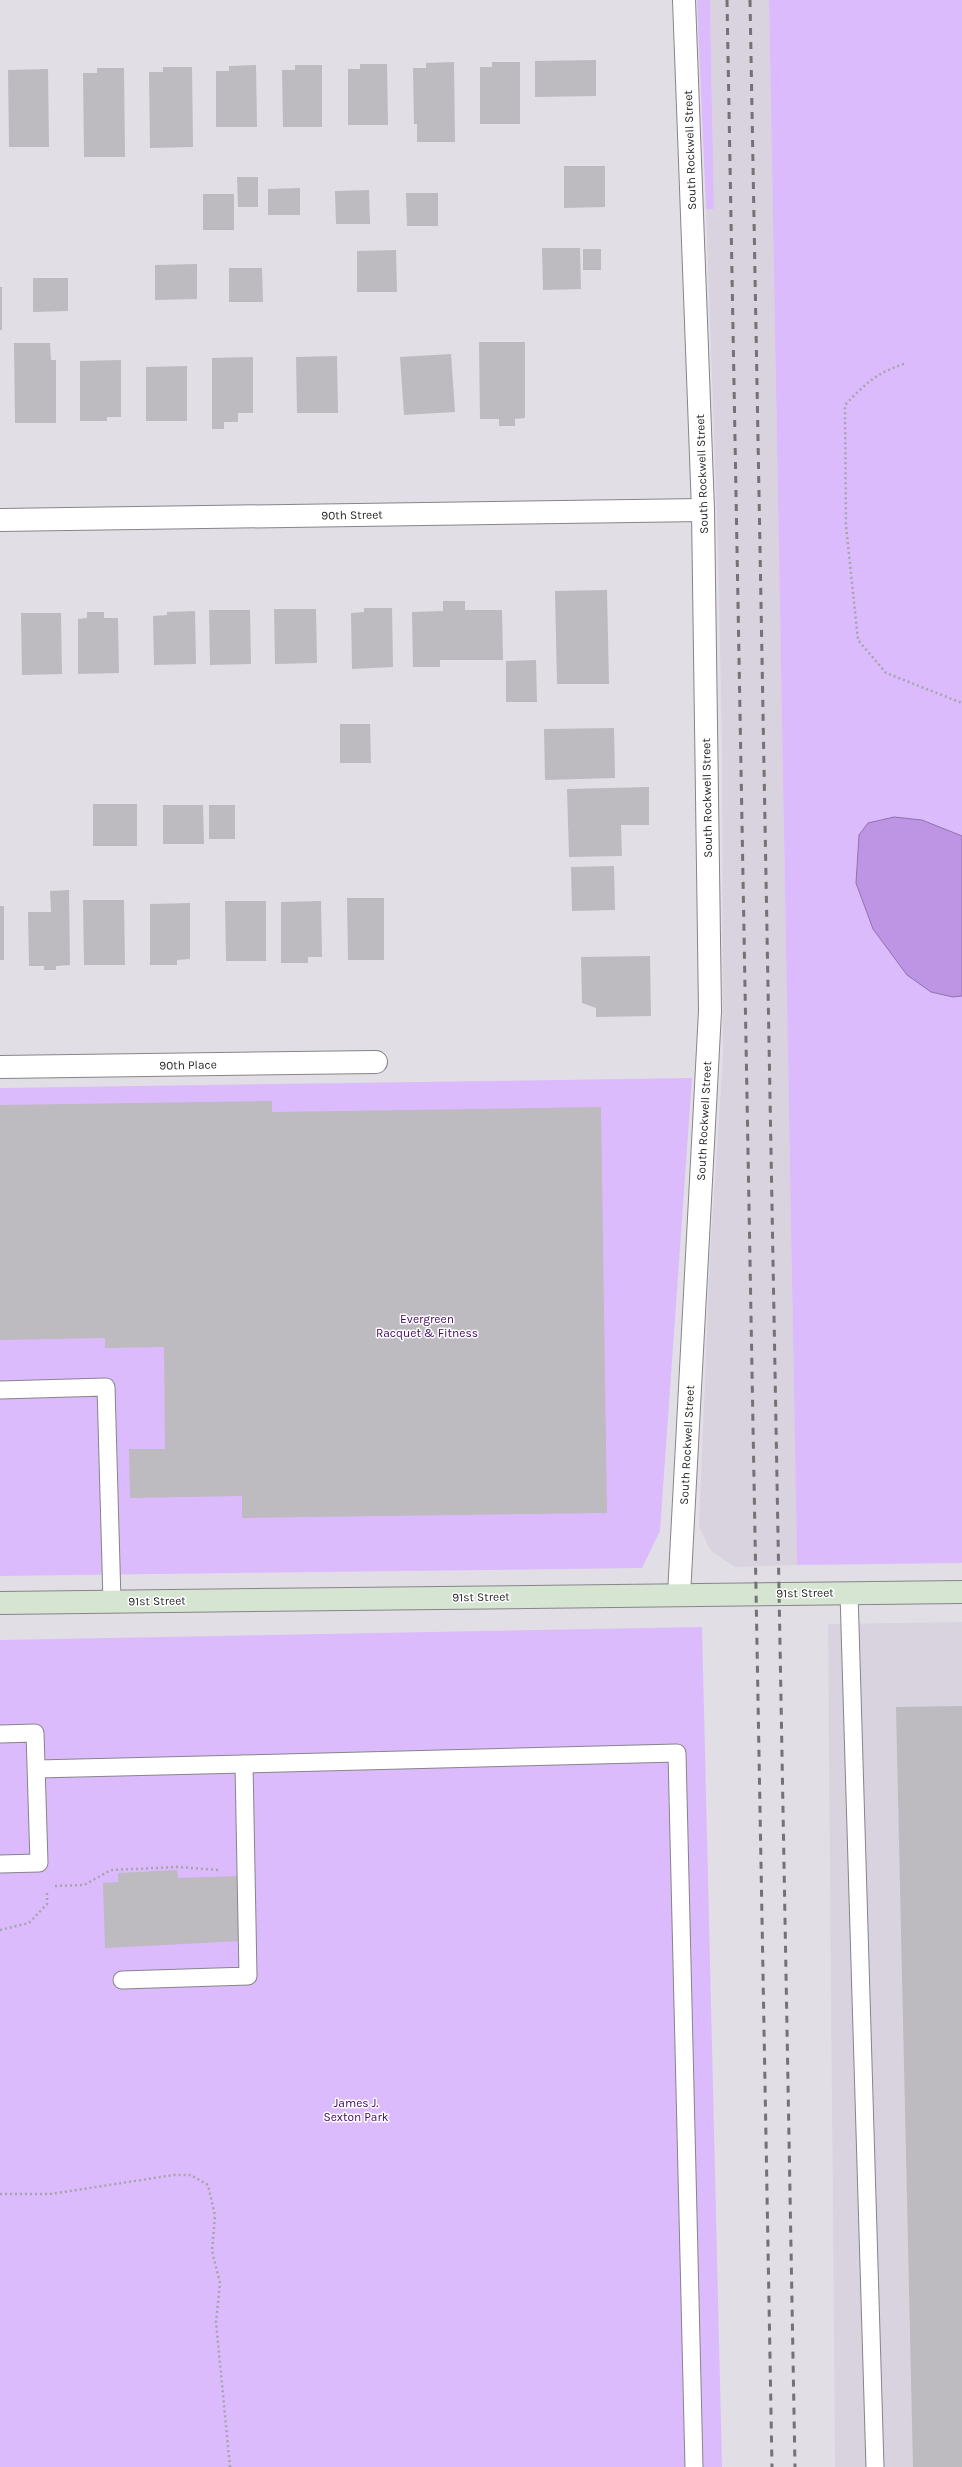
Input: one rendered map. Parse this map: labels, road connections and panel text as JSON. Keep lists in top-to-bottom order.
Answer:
{
  "streets": {
    "street": [
      "South Rockwell Street",
      "90th Street",
      "90th Place",
      "91st Street"
    ]
  },
  "crossings": [
    ["South Rockwell Street", "90th Street"],
    ["South Rockwell Street", "91st Street"]
  ],
  "parks": ["Evergreen Racquet & Fitness", "James J. Sexton Park"]
}
